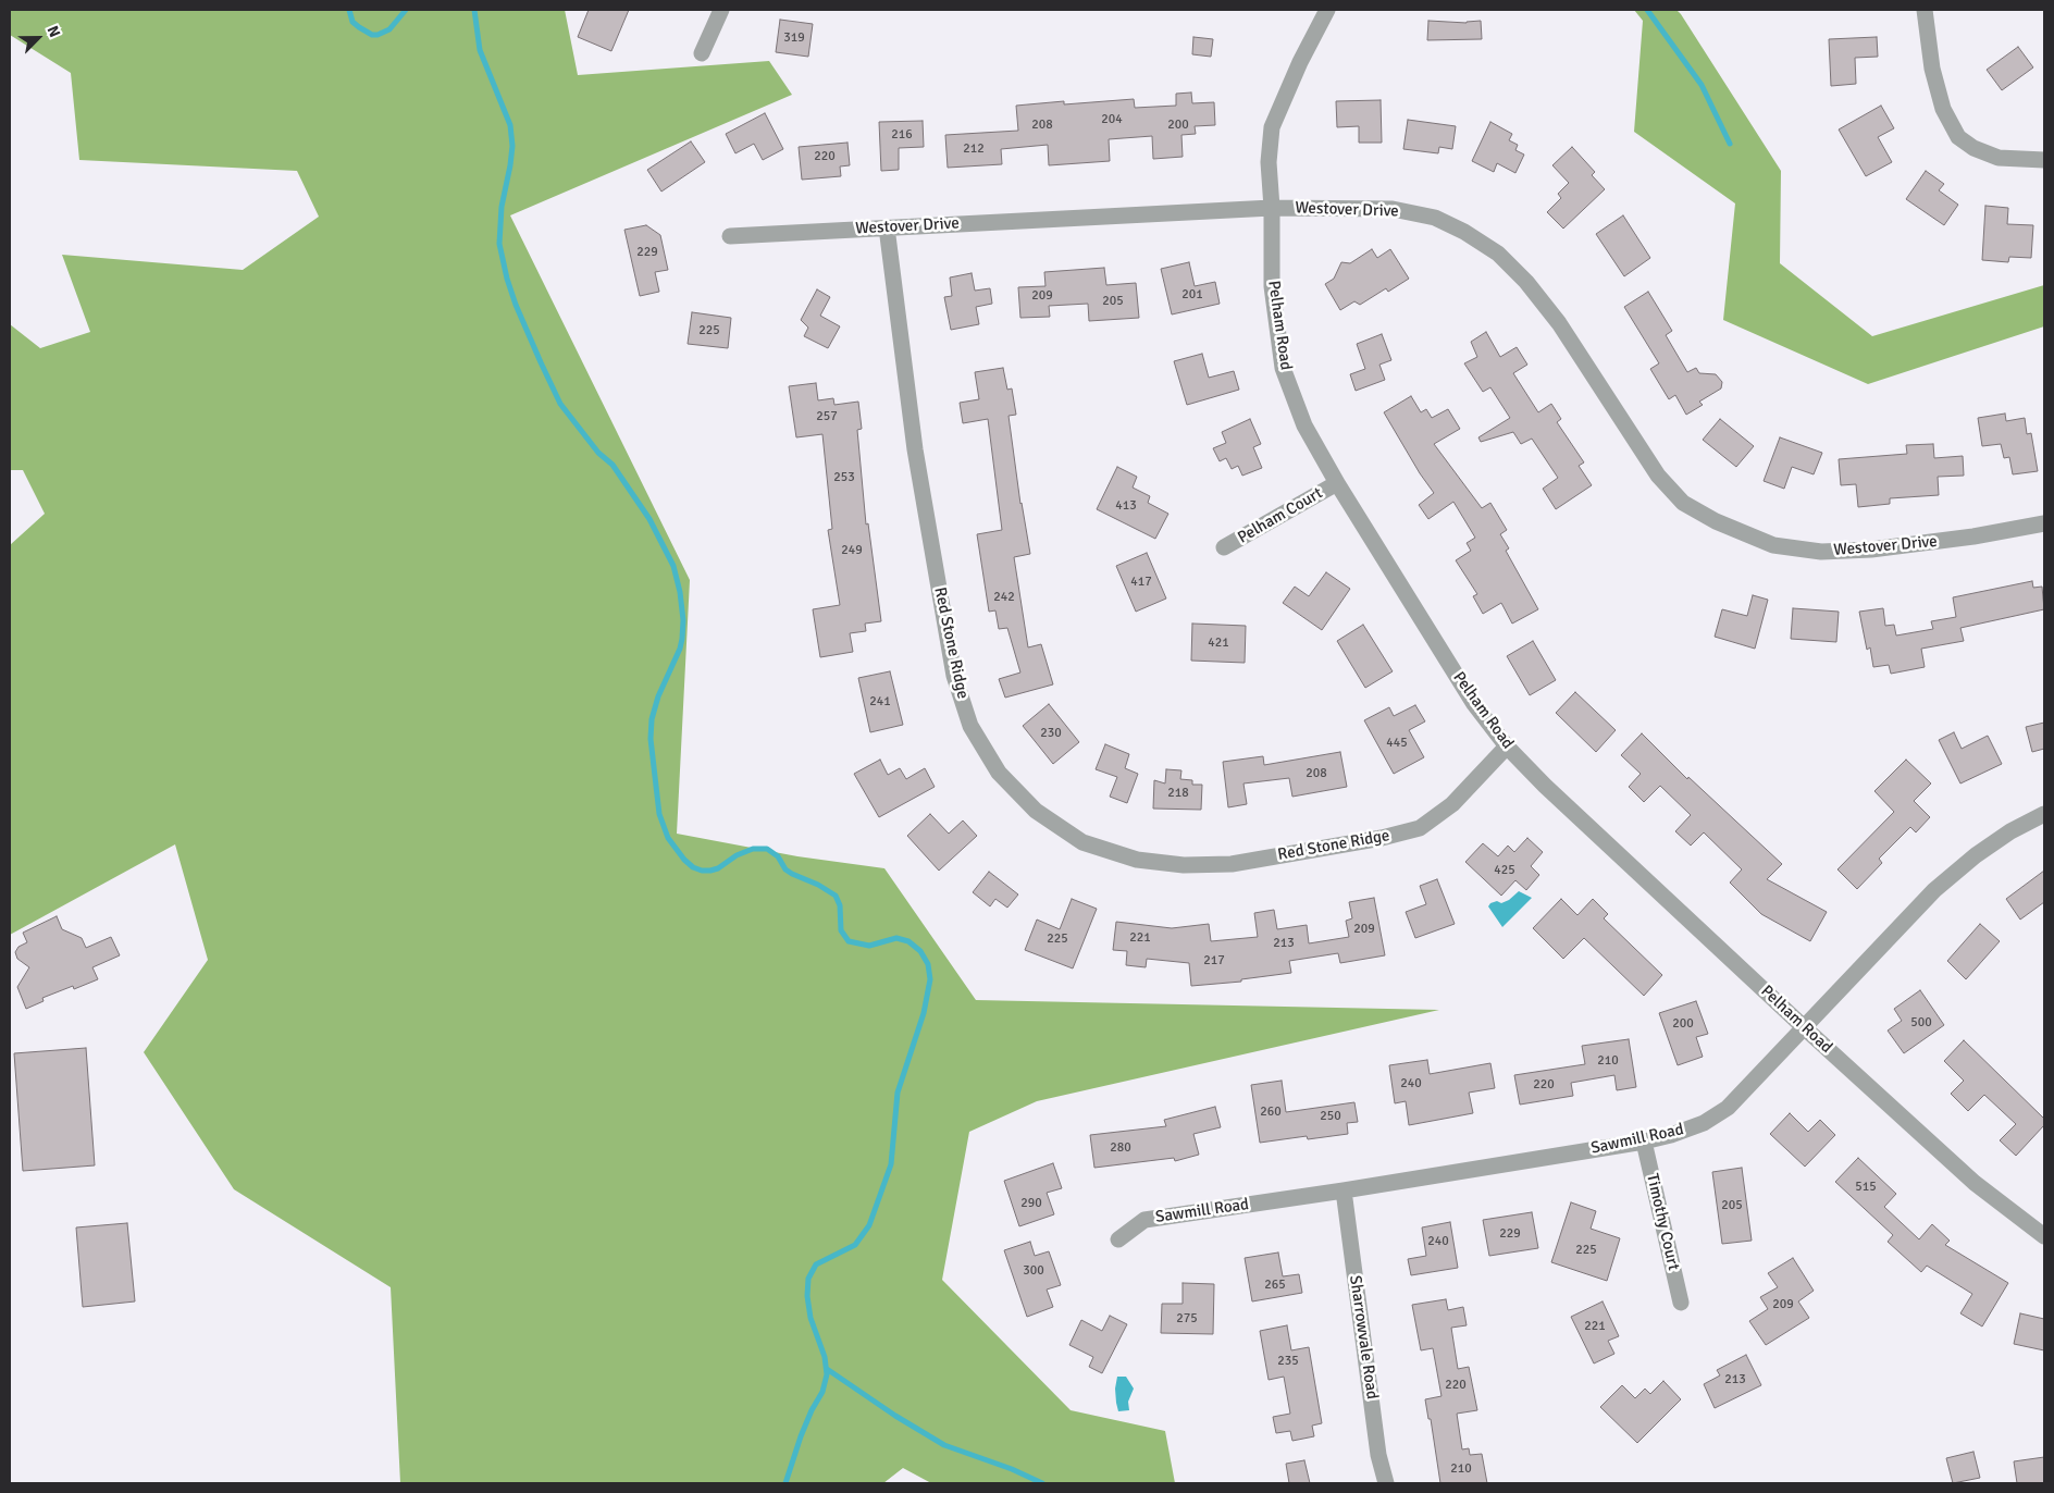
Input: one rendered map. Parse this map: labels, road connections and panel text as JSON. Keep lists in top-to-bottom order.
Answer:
{
  "streets": {
    "street": [
      "Westover Drive",
      "Pelham Road",
      "Pelham Court",
      "Red Stone Ridge",
      "Sawmill Road",
      "Timothy Court",
      "Sharrowvale Road"
    ]
  },
  "crossings": [
    ["Westover Drive", "Pelham Road"],
    ["Westover Drive", "Red Stone Ridge"],
    ["Pelham Road", "Pelham Court"],
    ["Pelham Road", "Red Stone Ridge"],
    ["Pelham Road", "Sawmill Road"],
    ["Sawmill Road", "Timothy Court"],
    ["Sawmill Road", "Sharrowvale Road"]
  ],
  "house_numbers": [
    "319",
    "204",
    "208",
    "200",
    "216",
    "212",
    "220",
    "229",
    "201",
    "209",
    "205",
    "225",
    "257",
    "253",
    "413",
    "249",
    "417",
    "242",
    "421",
    "241",
    "230",
    "445",
    "208",
    "218",
    "425",
    "209",
    "221",
    "225",
    "213",
    "217",
    "500",
    "200",
    "210",
    "240",
    "220",
    "260",
    "250",
    "280",
    "515",
    "290",
    "205",
    "229",
    "240",
    "225",
    "300",
    "265",
    "209",
    "275",
    "221",
    "235",
    "213",
    "220",
    "210"
  ],
  "north": "top right"
}
